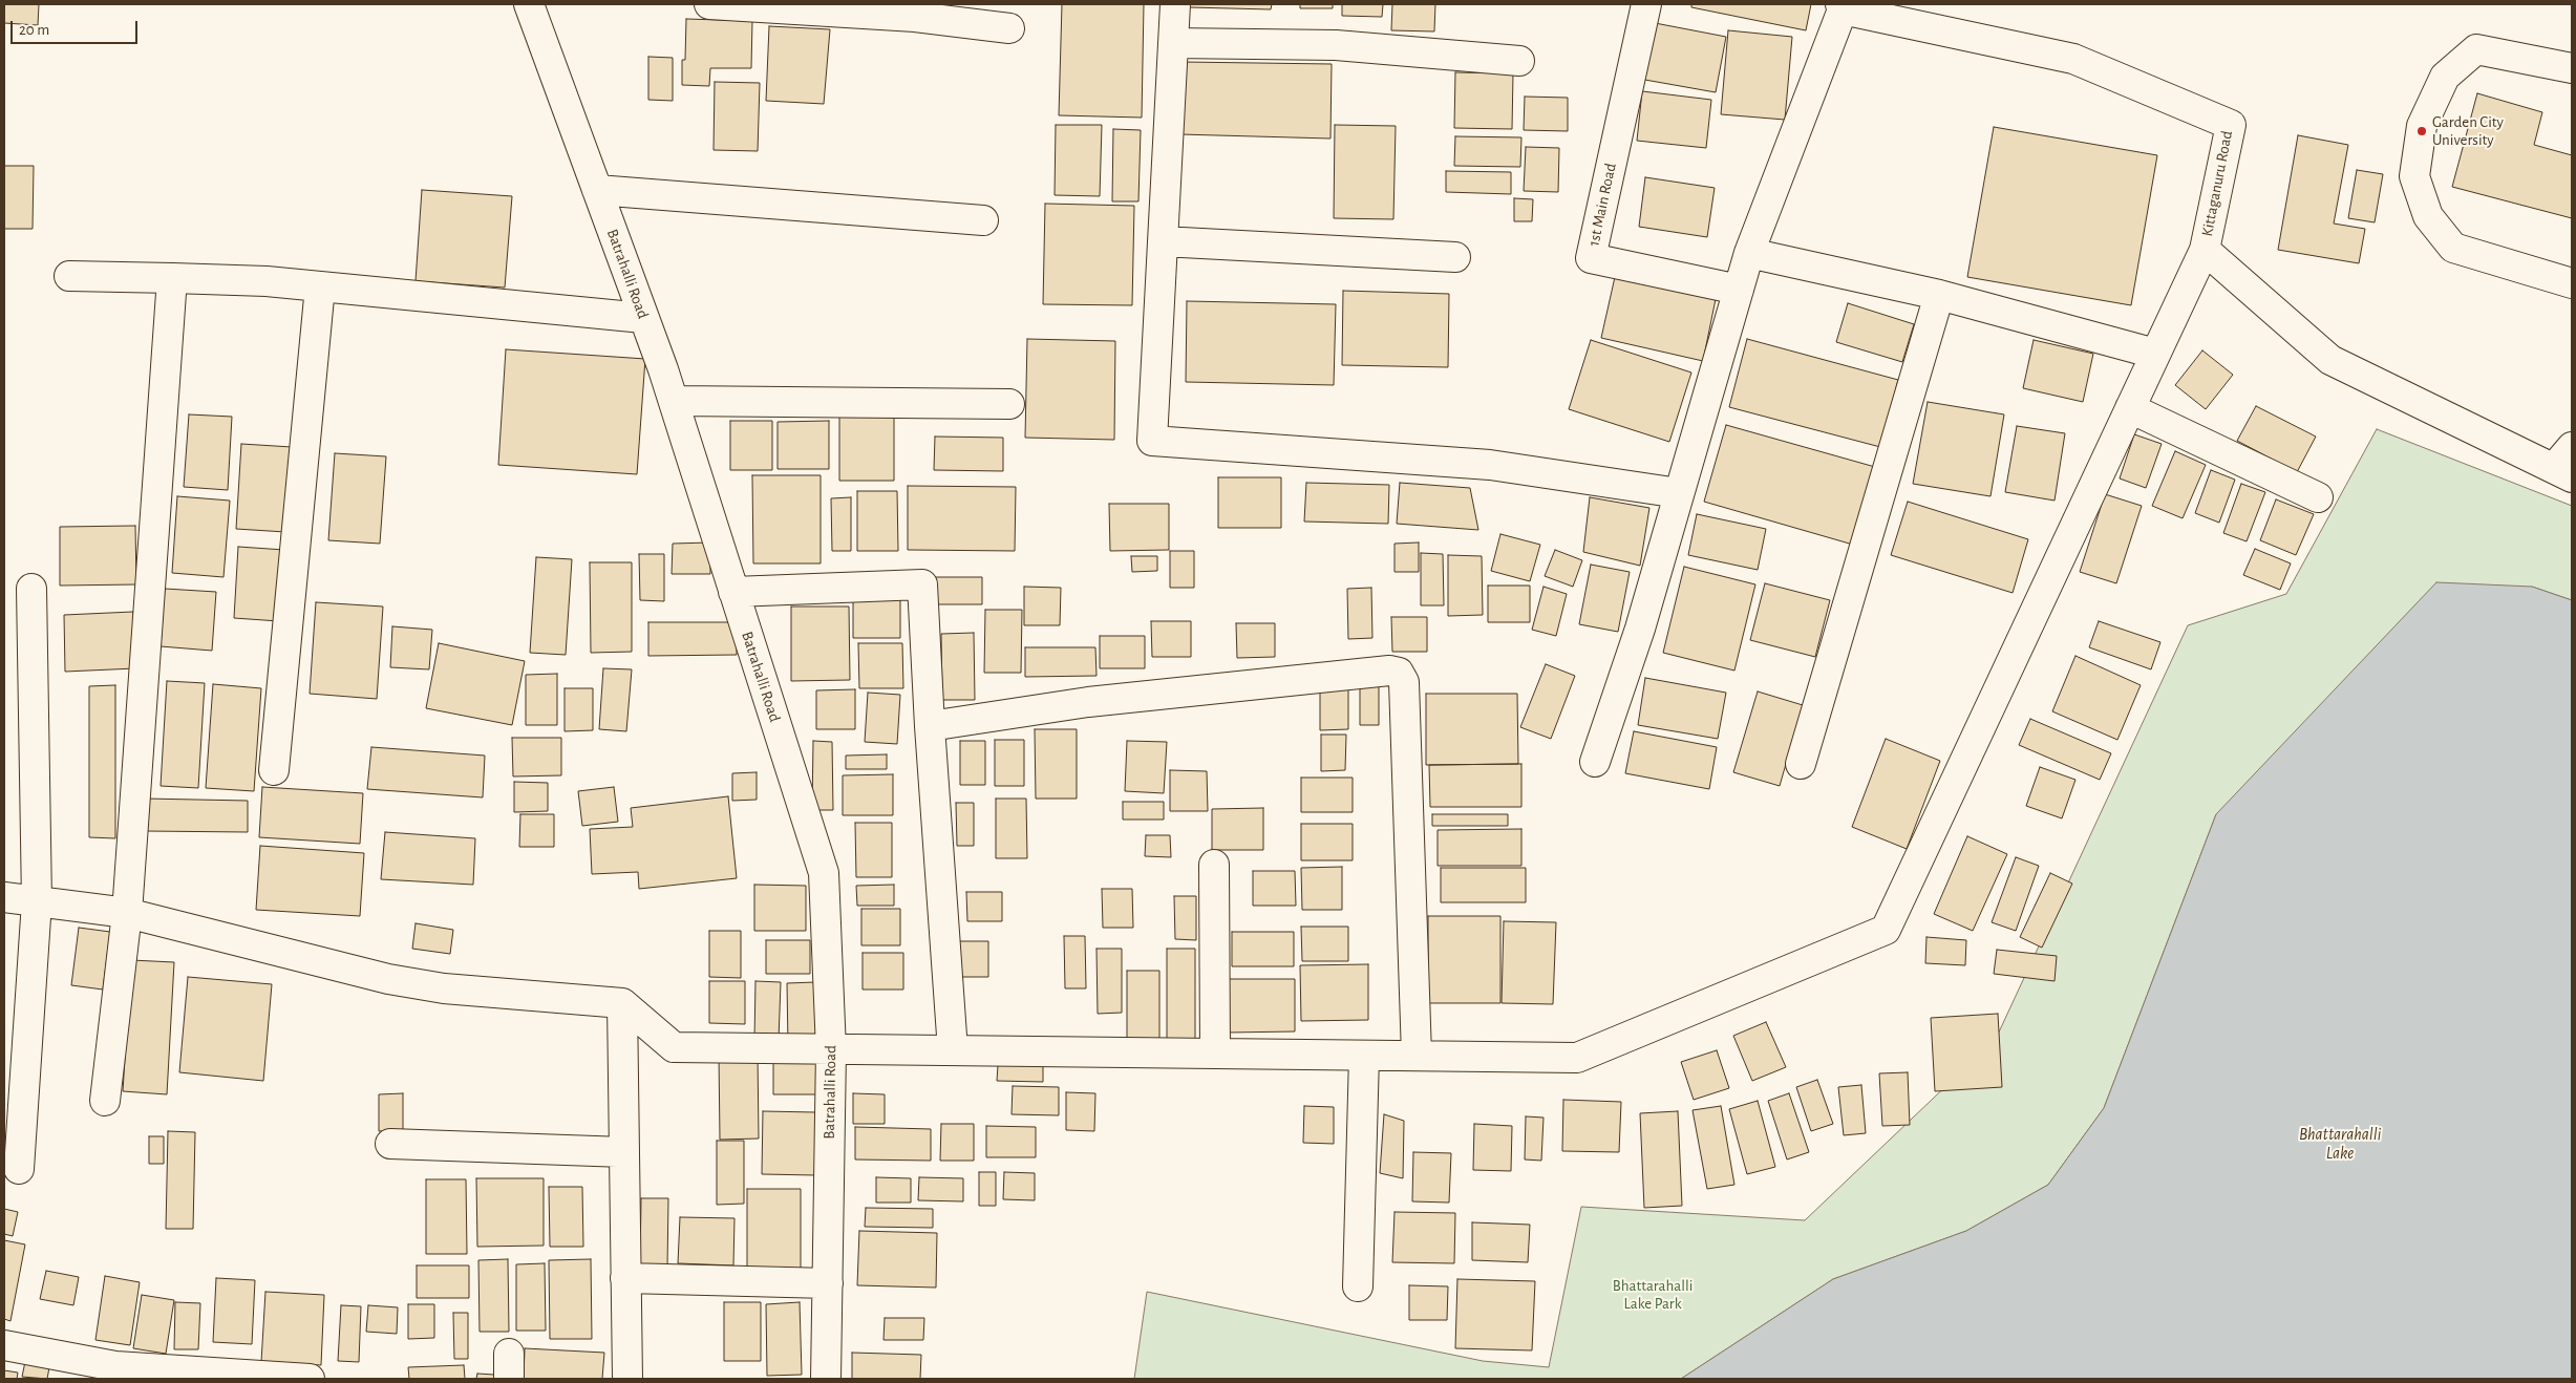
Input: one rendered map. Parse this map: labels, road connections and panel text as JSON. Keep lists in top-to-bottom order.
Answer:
{
  "streets": {
    "street": ["Kittaganuru Road", "1st Main Road", "Batrahalli Road"]
  },
  "water": ["Bhattarahalli Lake"],
  "parks": ["Bhattarahalli Lake Park"],
  "places": ["Garden City University"],
  "scale_bar": "20 m"
}
